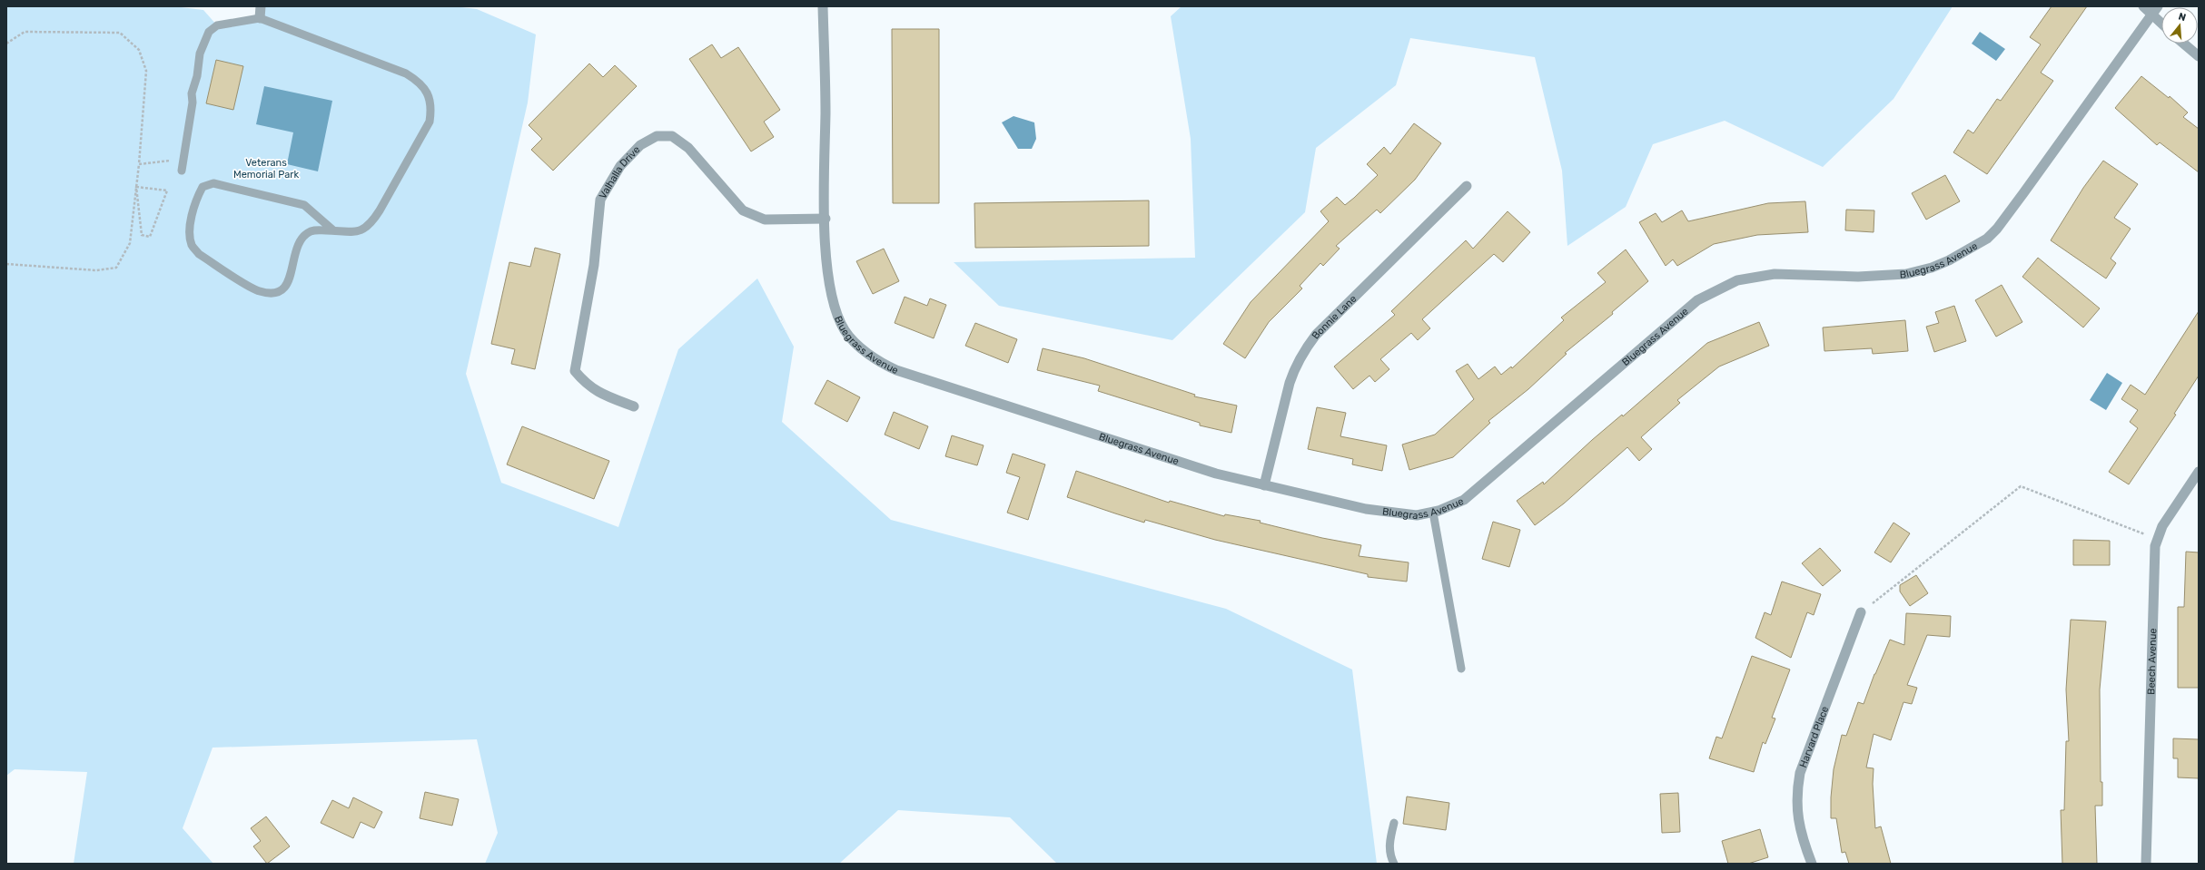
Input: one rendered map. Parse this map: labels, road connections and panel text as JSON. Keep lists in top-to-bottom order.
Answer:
{
  "streets": {
    "street": [
      "Valhalla Drive",
      "Bluegrass Avenue",
      "Bonnie Lane",
      "Beech Avenue",
      "Harvard Place"
    ]
  },
  "crossings": [
    ["Valhalla Drive", "Bluegrass Avenue"],
    ["Bluegrass Avenue", "Bonnie Lane"]
  ],
  "parks": ["Veterans Memorial Park"],
  "north": "top"
}
